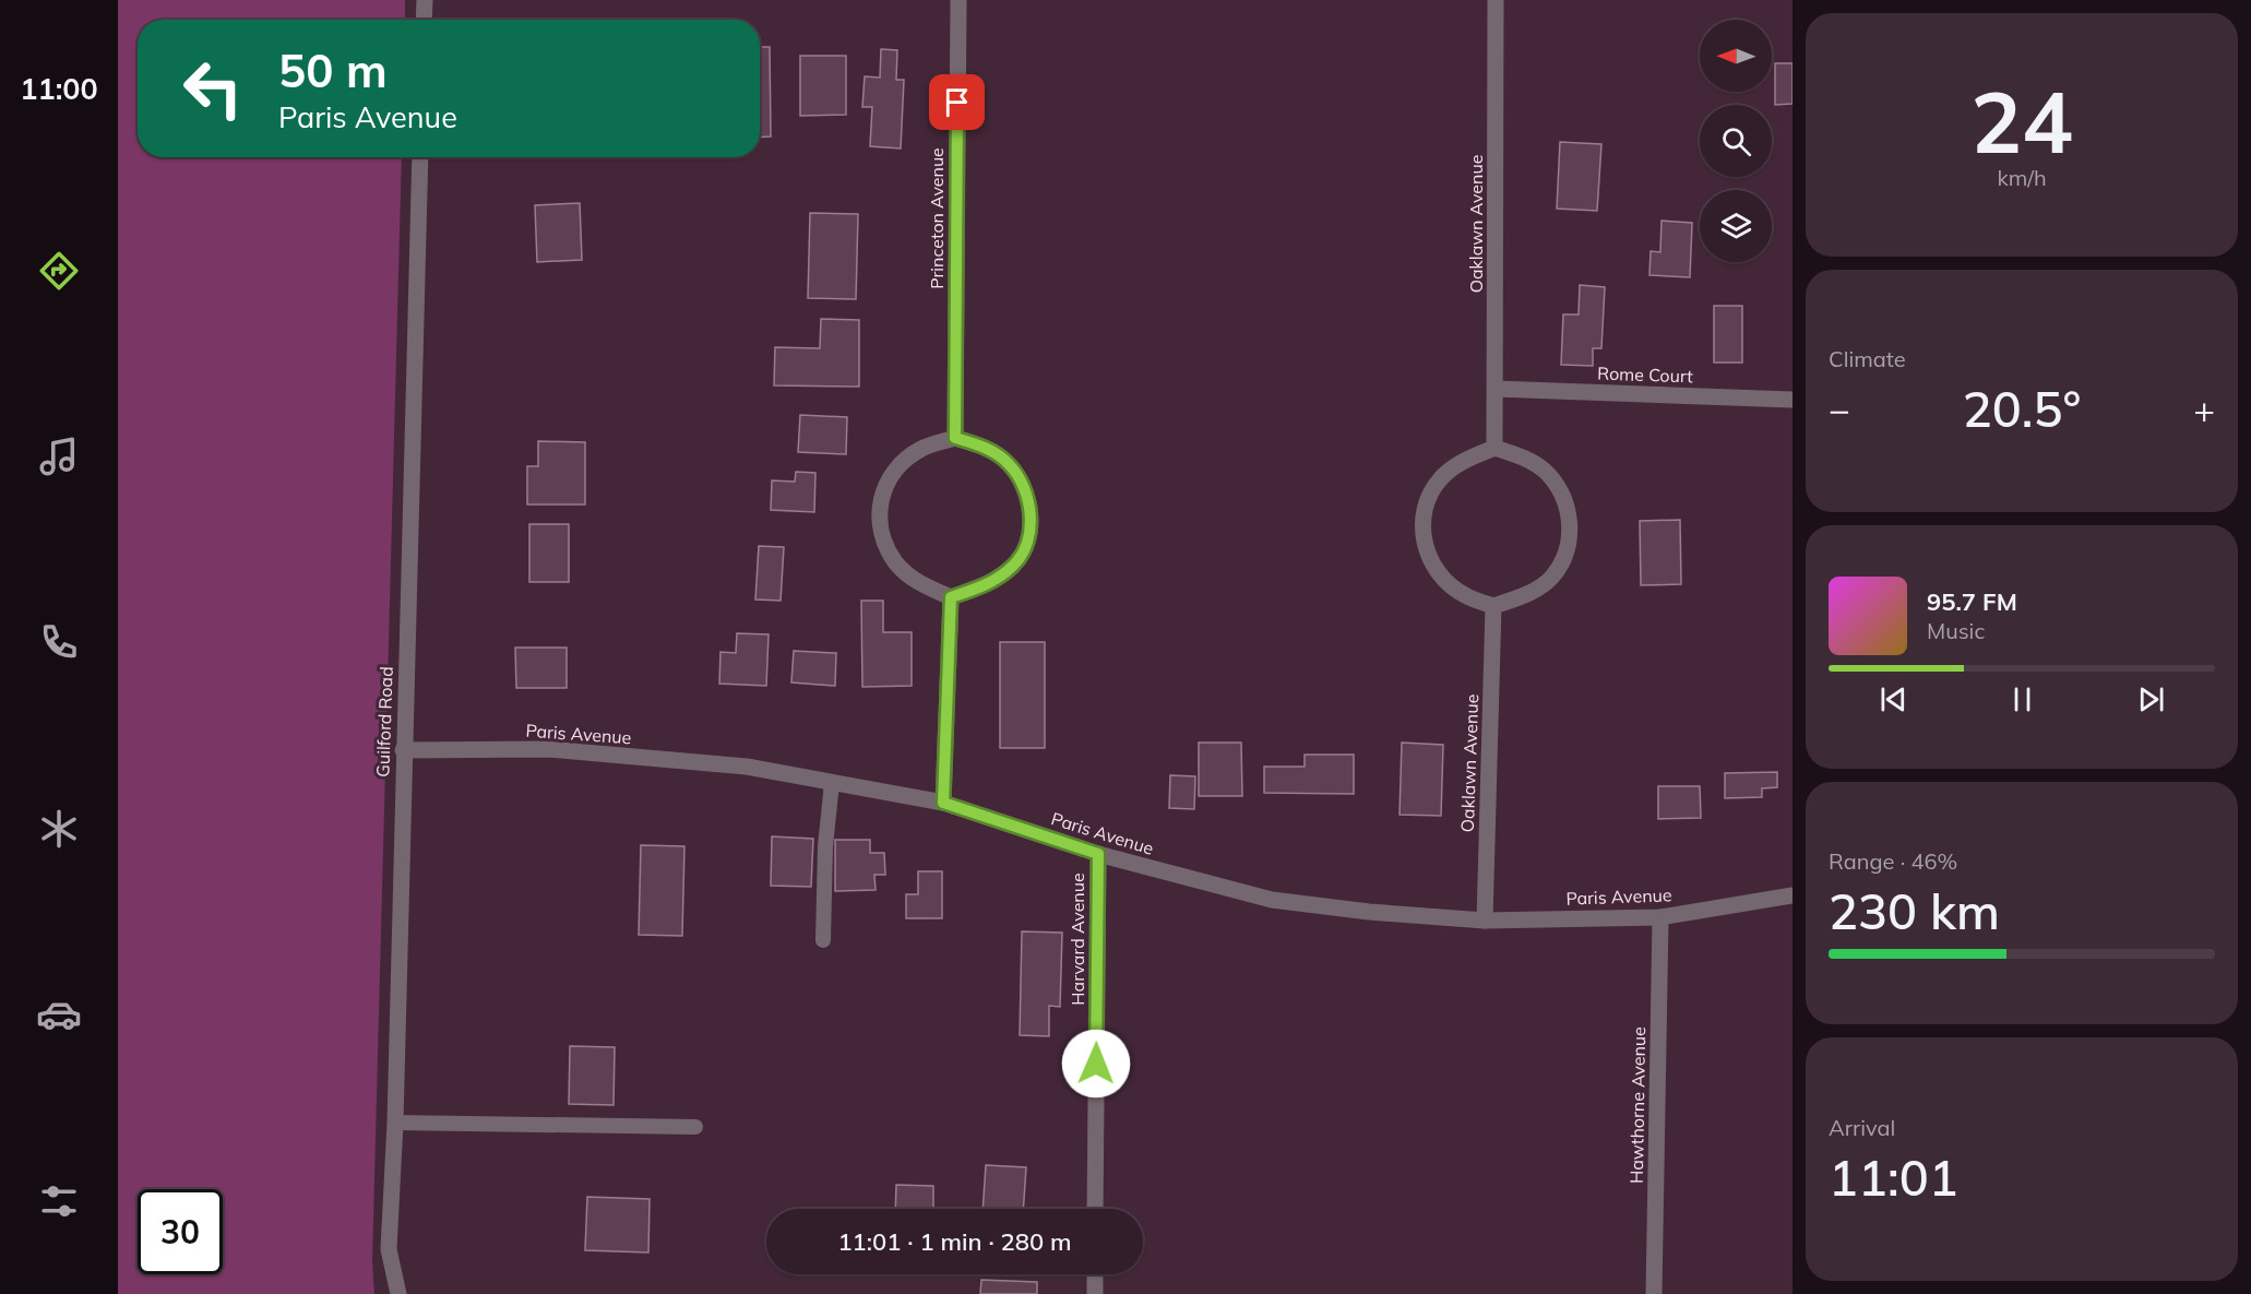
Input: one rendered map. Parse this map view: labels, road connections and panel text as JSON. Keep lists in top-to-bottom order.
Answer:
{
  "streets": {
    "street": [
      "Princeton Avenue",
      "Oaklawn Avenue",
      "Rome Court",
      "Guilford Road",
      "Paris Avenue",
      "Harvard Avenue",
      "Hawthorne Avenue"
    ]
  },
  "crossings": [
    ["Oaklawn Avenue", "Rome Court"],
    ["Oaklawn Avenue", "Paris Avenue"],
    ["Guilford Road", "Paris Avenue"],
    ["Paris Avenue", "Harvard Avenue"],
    ["Paris Avenue", "Hawthorne Avenue"]
  ],
  "north": "left",
  "page": {
    "tabs": "11:00",
    "tile": [
      ["24", "km/h"],
      "Climate",
      ["Range · 46%", "230 km"],
      ["Arrival", "11:01"]
    ],
    "turn": ["50 m", "Paris Avenue"],
    "heat": ["−", "20.5°", "+"],
    "song": ["95.7 FM", "Music"],
    "limit": "30",
    "trip": "11:01 · 1 min · 280 m"
  }
}
